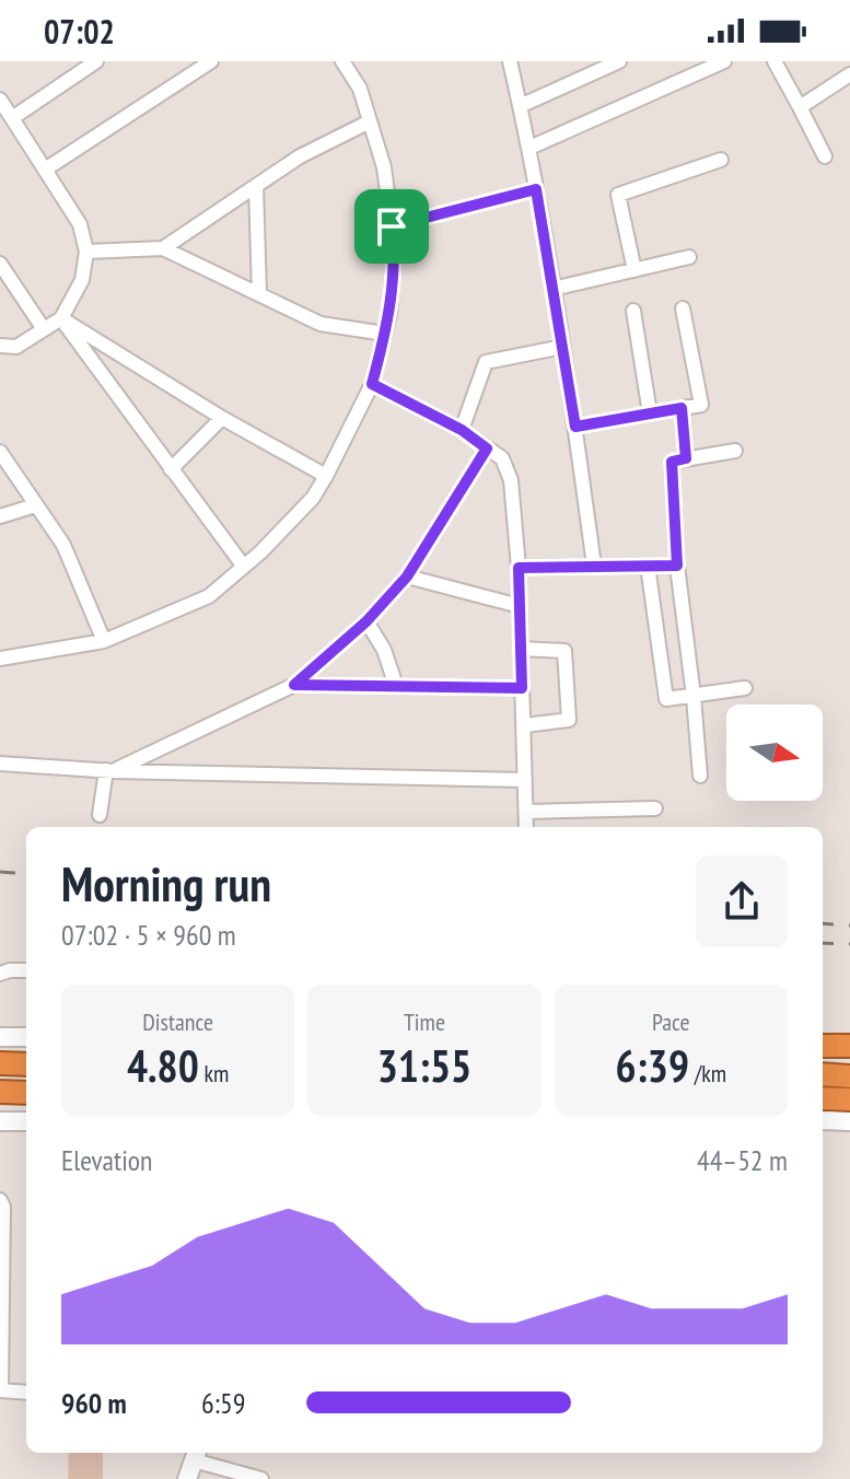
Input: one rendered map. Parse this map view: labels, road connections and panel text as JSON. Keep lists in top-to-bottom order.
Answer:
{
  "north": "right",
  "page": {
    "status": "07:02",
    "heading": ["Morning run", "07:02 · 5 × 960 m"],
    "stats": [
      ["Distance", "4.80 km"],
      ["Time", "31:55"],
      ["Pace", "6:39 /km"]
    ],
    "chart": ["Elevation", "44–52 m"],
    "list": [
      {
        "name": "960 m",
        "note": "6:59"
      }
    ]
  }
}
